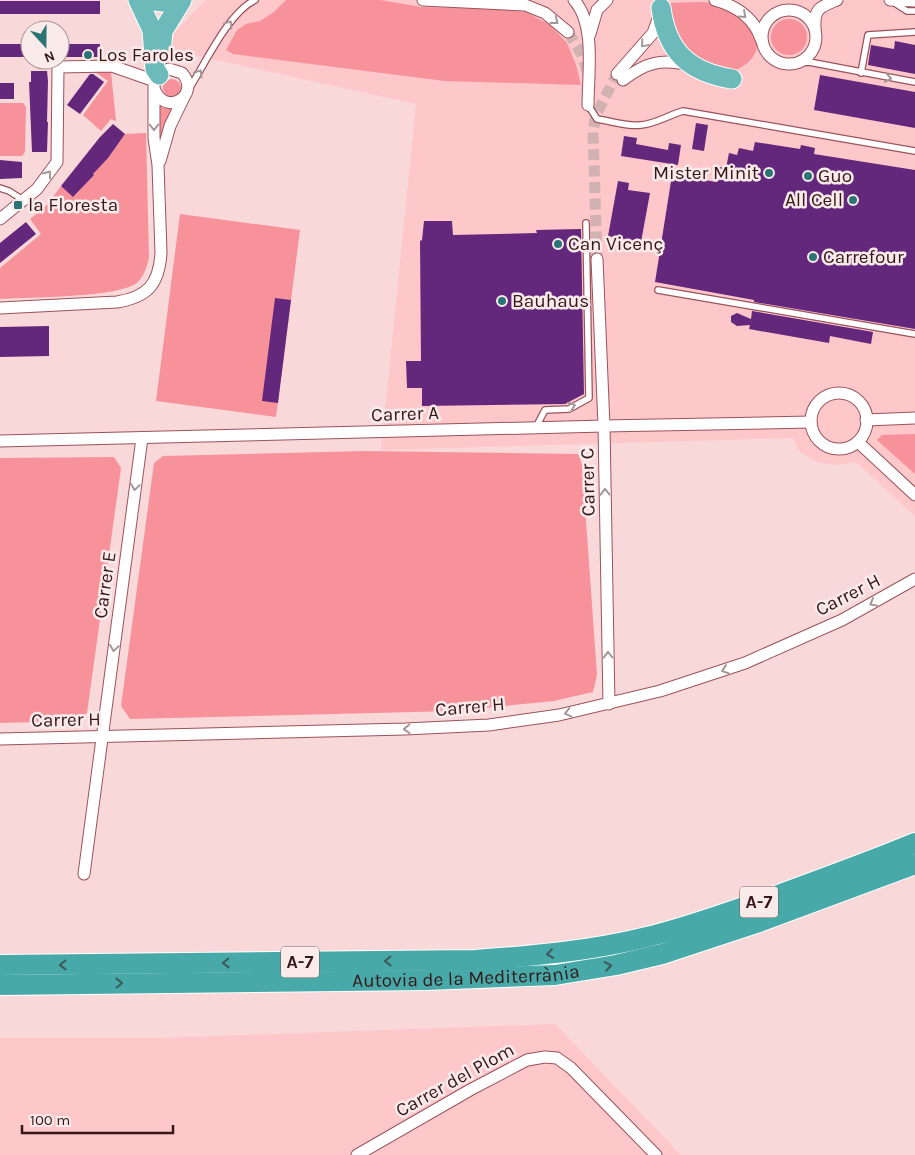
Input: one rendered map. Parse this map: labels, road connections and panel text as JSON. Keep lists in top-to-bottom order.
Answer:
{
  "streets": {
    "highway": ["A-7", "Autovia de la Mediterrània"],
    "street": [
      "Carrer A",
      "Carrer C",
      "Carrer E",
      "Carrer H",
      "Carrer del Plom"
    ]
  },
  "crossings": [
    ["Carrer A", "Carrer C"],
    ["Carrer A", "Carrer E"],
    ["Carrer C", "Carrer H"],
    ["Carrer E", "Carrer H"]
  ],
  "one_way": ["Carrer C", "Carrer E", "Carrer H"],
  "places": {
    "other": [
      "Los Faroles",
      "Mister Minit",
      "Guo",
      "All Cell",
      "Can Vicenç",
      "Carrefour",
      "Bauhaus"
    ],
    "transit": ["la Floresta"]
  },
  "scale_bar": "100 m",
  "north": "bottom"
}
